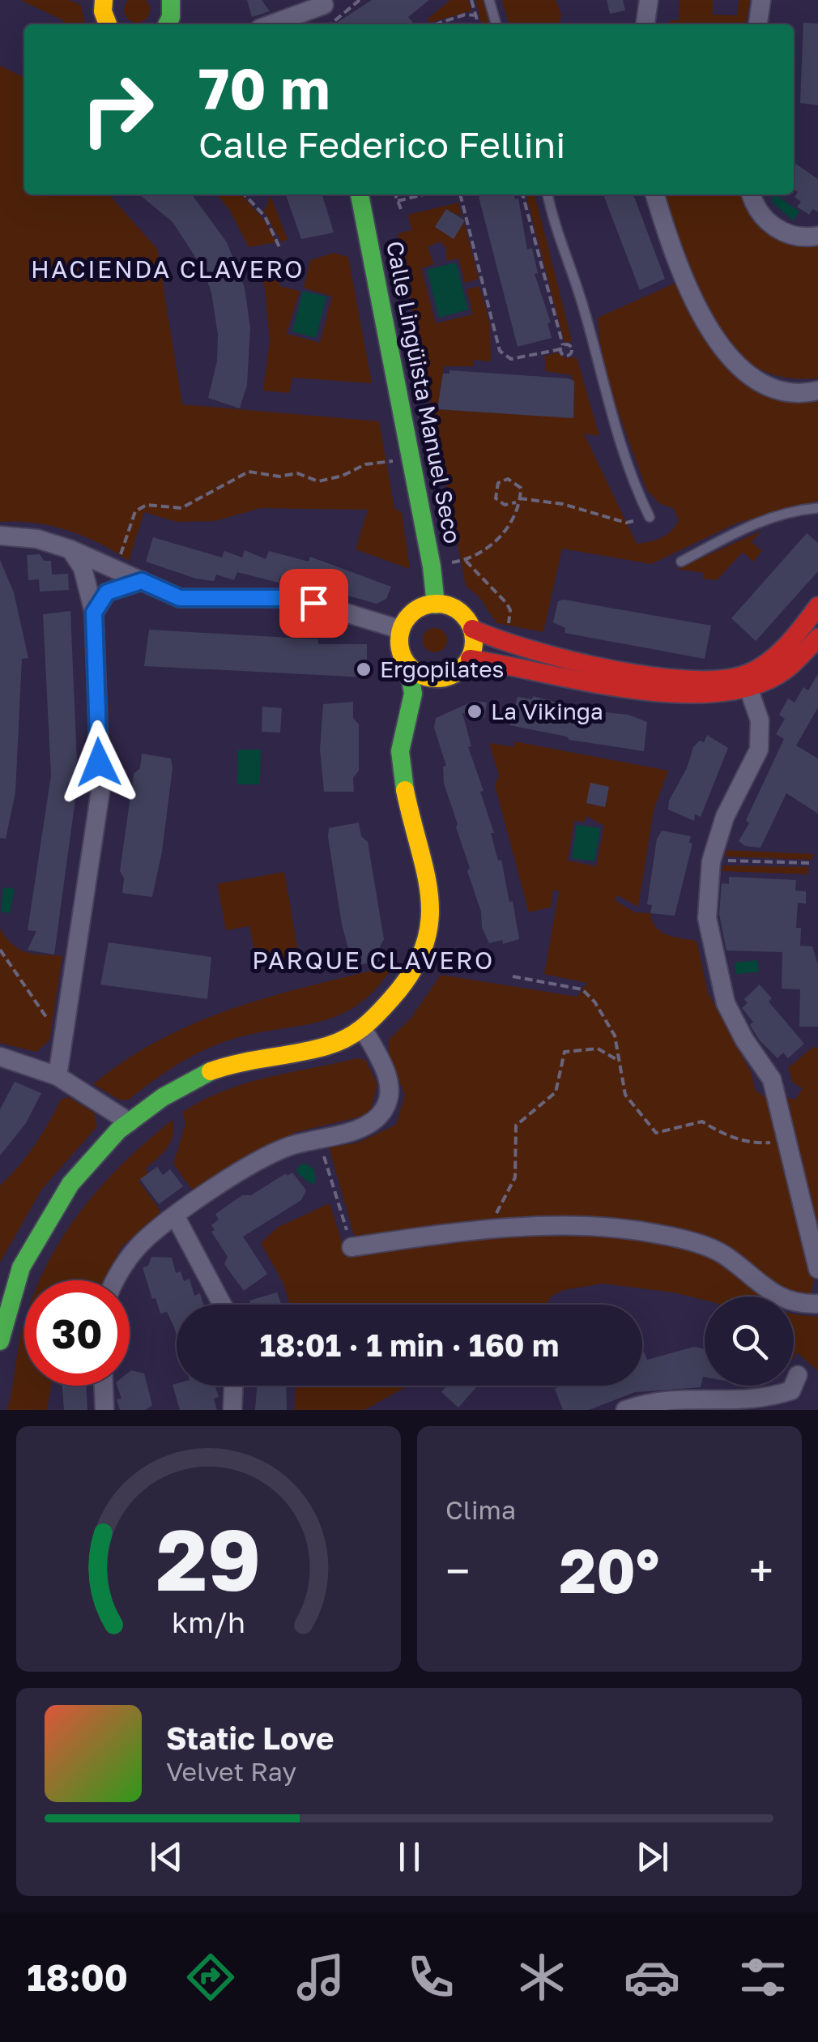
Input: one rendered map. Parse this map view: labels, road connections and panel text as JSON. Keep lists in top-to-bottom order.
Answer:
{
  "streets": {
    "street": ["Calle Lingüista Manuel Seco"]
  },
  "districts": ["HACIENDA CLAVERO", "PARQUE CLAVERO"],
  "places": ["Ergopilates", "La Vikinga"],
  "page": {
    "turn": ["70 m", "Calle Federico Fellini"],
    "limit": "30",
    "trip": "18:01 · 1 min · 160 m",
    "tile": "Clima",
    "heat": ["−", "20°", "+"],
    "song": ["Static Love", "Velvet Ray"],
    "tabs": "18:00",
    "gauge": ["29", "km/h"]
  }
}
